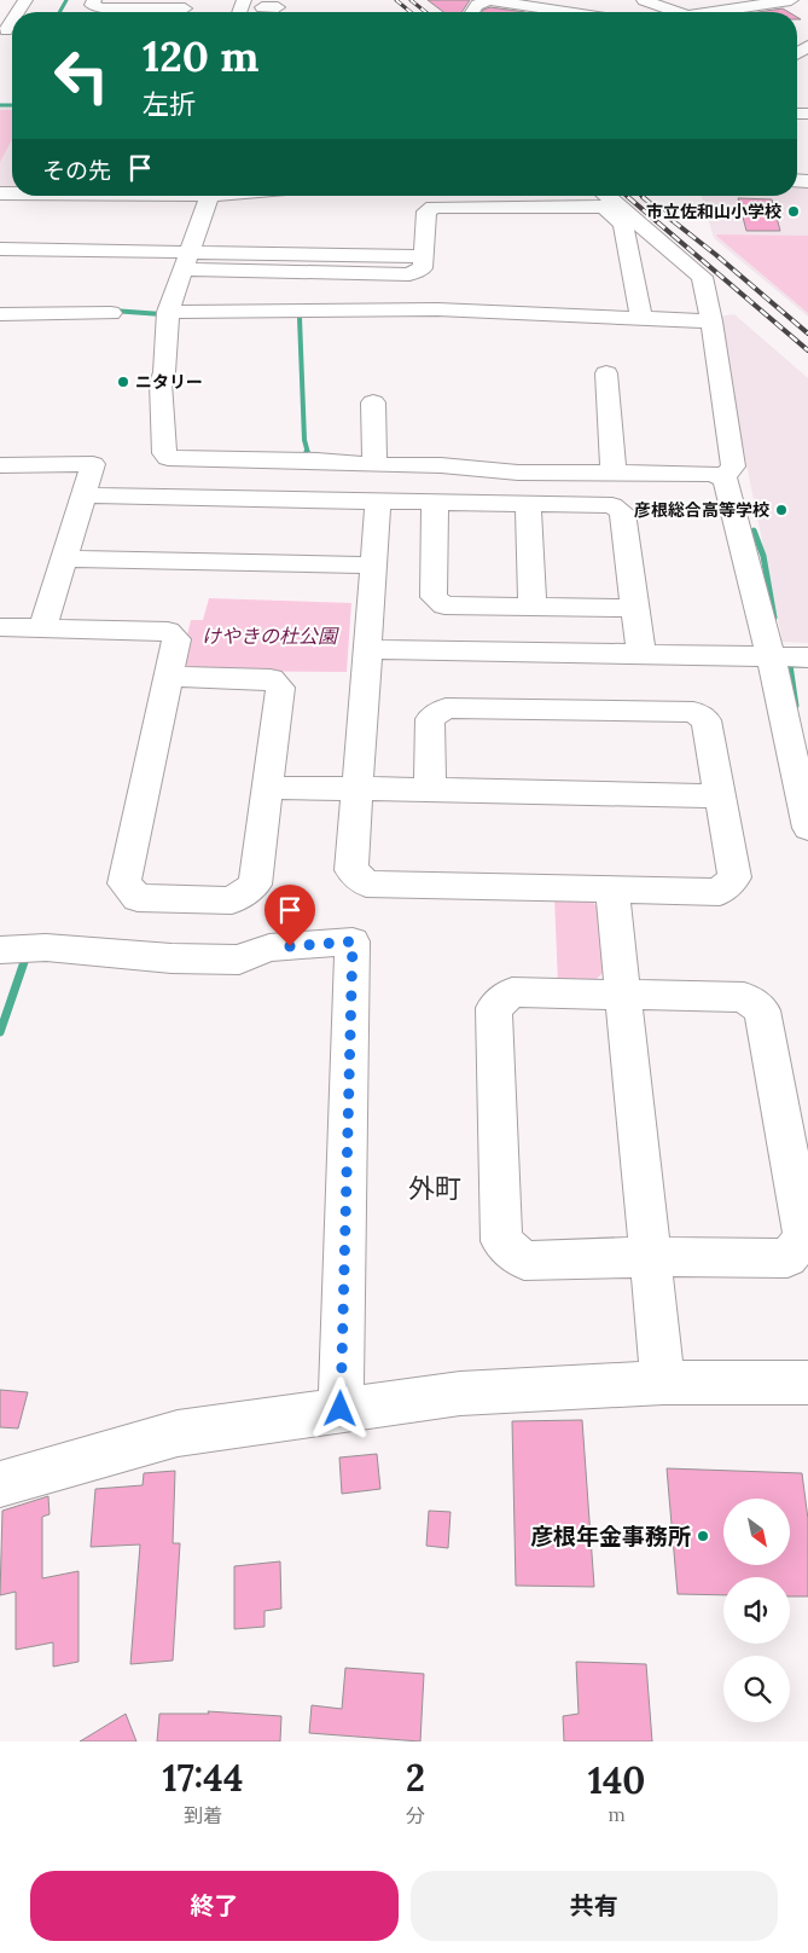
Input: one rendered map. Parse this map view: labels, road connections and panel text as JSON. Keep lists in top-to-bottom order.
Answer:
{
  "districts": ["外町"],
  "parks": ["けやきの杜公園"],
  "places": [
    "市立佐和山小学校",
    "ニタリー",
    "彦根総合高等学校",
    "彦根年金事務所"
  ],
  "north": "bottom right",
  "page": {
    "turn": ["120 m", "左折"],
    "then": "その先",
    "eta": [
      "17:44",
      "到着",
      "2",
      "分",
      "140",
      "m"
    ],
    "buttons": ["終了", "共有"]
  }
}
